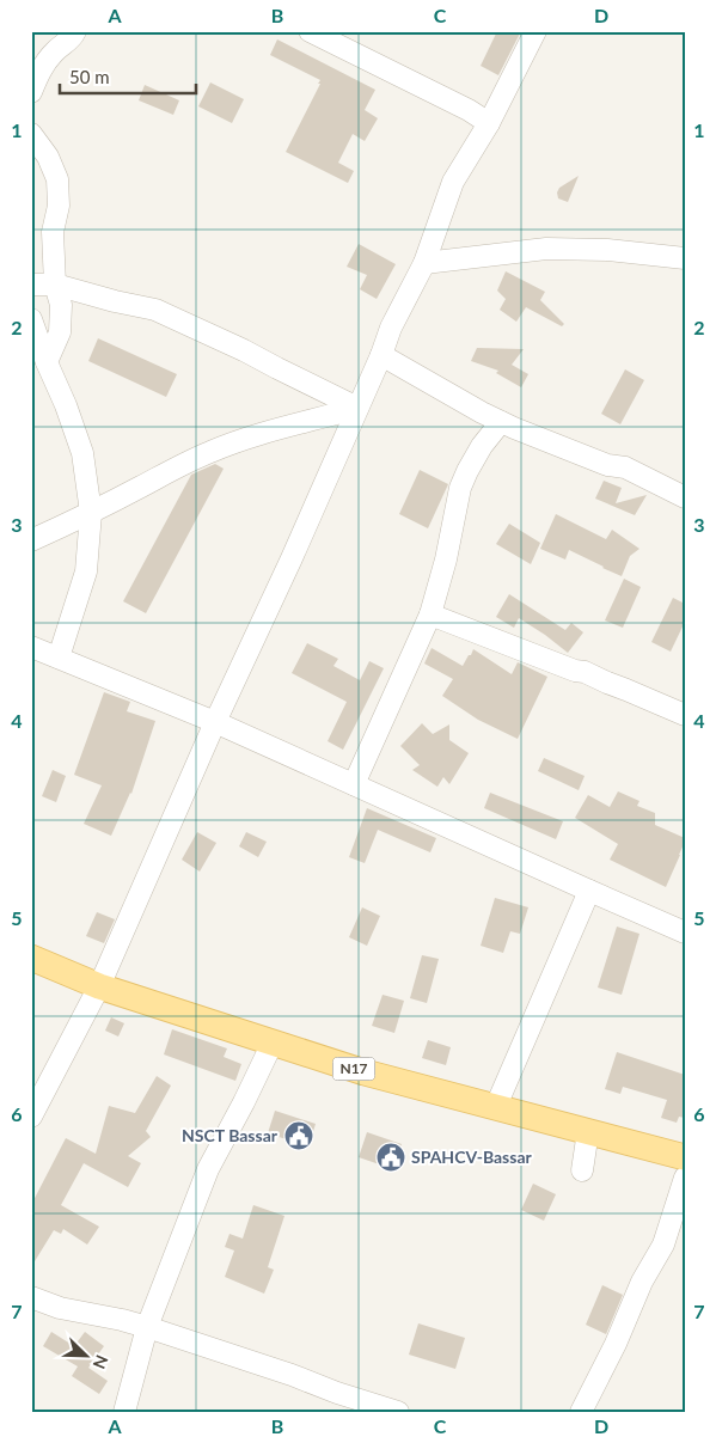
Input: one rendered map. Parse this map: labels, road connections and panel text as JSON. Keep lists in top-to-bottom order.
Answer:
{
  "streets": {
    "main road": ["N17"]
  },
  "places": {
    "public building": ["NSCT Bassar", "SPAHCV-Bassar"]
  },
  "scale_bar": "50 m",
  "north": "bottom right",
  "grid": {
    "columns": [
      "A",
      "B",
      "C",
      "D"
    ],
    "rows": [
      "1",
      "2",
      "3",
      "4",
      "5",
      "6",
      "7"
    ]
  }
}
